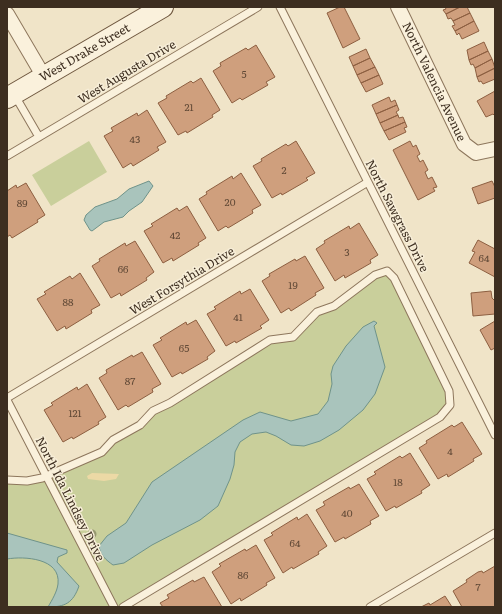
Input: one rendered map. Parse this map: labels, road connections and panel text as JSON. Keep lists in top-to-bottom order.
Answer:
{
  "streets": {
    "street": ["West Drake Street", "North Valencia Avenue"],
    "lane": [
      "West Augusta Drive",
      "North Sawgrass Drive",
      "West Forsythia Drive",
      "North Ida Lindsey Drive"
    ]
  },
  "crossings": [
    ["North Sawgrass Drive", "West Forsythia Drive"],
    ["West Forsythia Drive", "North Ida Lindsey Drive"]
  ],
  "house_numbers": [
    "5",
    "21",
    "43",
    "2",
    "20",
    "89",
    "42",
    "3",
    "64",
    "66",
    "19",
    "88",
    "41",
    "65",
    "87",
    "121",
    "4",
    "18",
    "40",
    "64",
    "86",
    "7"
  ]
}
